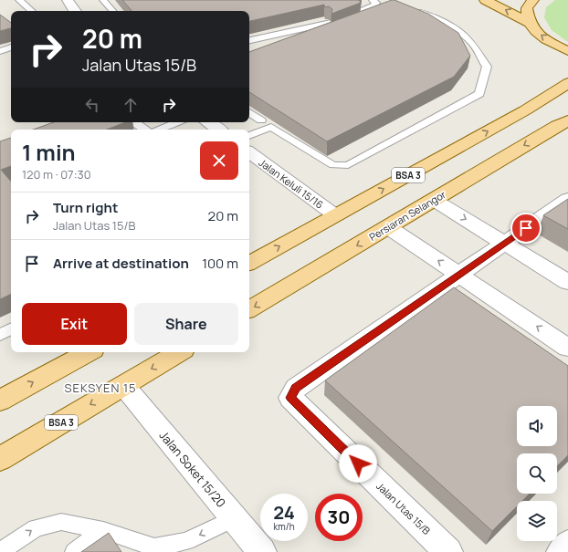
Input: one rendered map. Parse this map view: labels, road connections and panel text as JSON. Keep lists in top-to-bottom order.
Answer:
{
  "streets": {
    "main road": ["BSA 3", "Persiaran Selangor"],
    "street": ["Jalan Keluli 15/16", "Jalan Soket 15/20", "Jalan Utas 15/B"]
  },
  "crossings": [
    ["BSA 3", "Jalan Keluli 15/16"],
    ["BSA 3", "Jalan Soket 15/20"]
  ],
  "districts": ["SEKSYEN 15"],
  "page": {
    "turn": ["20 m", "Jalan Utas 15/B"],
    "heading": ["1 min", "120 m · 07:30"],
    "list": [
      {
        "name": "Turn right",
        "note": "Jalan Utas 15/B",
        "value": "20 m"
      },
      {
        "name": "Arrive at destination",
        "value": "100 m"
      }
    ],
    "buttons": ["Exit", "Share"],
    "speed": "24 km/h",
    "limit": "30"
  }
}
